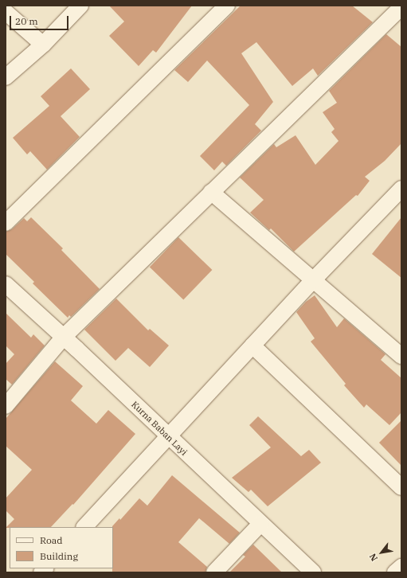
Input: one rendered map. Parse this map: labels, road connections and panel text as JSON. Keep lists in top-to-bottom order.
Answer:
{
  "streets": {
    "street": ["Kurna Baban Layi"]
  },
  "legend": ["Road", "Building"],
  "scale_bar": "20 m",
  "north": "bottom left"
}
